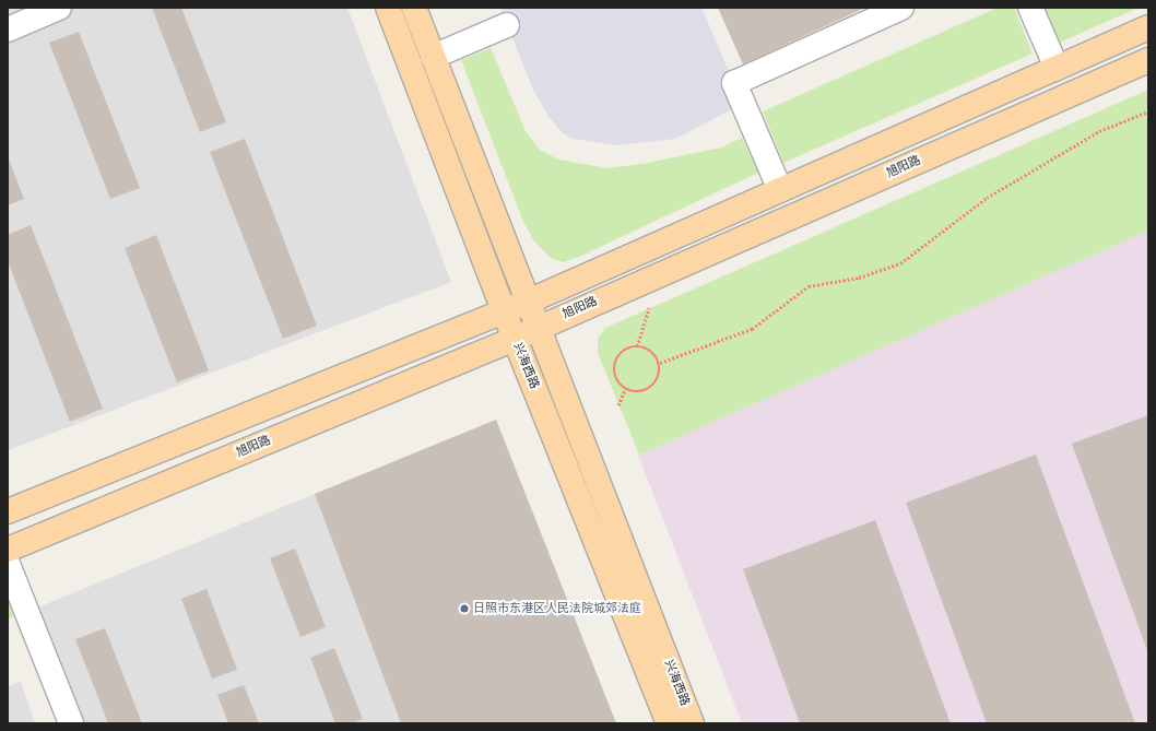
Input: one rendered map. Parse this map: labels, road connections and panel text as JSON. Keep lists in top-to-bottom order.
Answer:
{
  "streets": {
    "main road": ["旭阳路", "兴海西路"]
  },
  "crossings": [
    ["旭阳路", "兴海西路"]
  ],
  "places": ["日照市东港区人民法院城郊法庭"]
}
